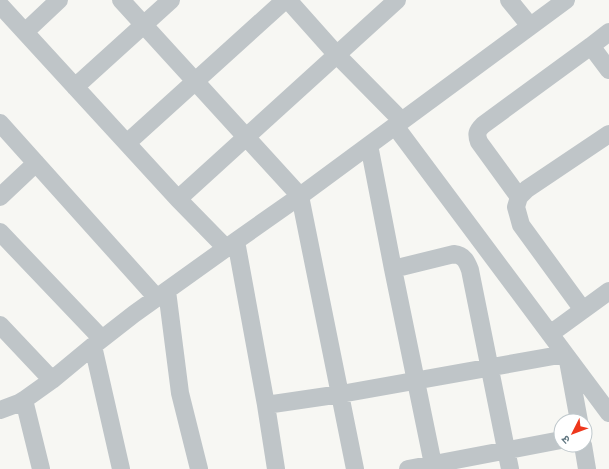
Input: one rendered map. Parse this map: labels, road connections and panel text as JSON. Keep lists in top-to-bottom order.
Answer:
{
  "north": "bottom left"
}
